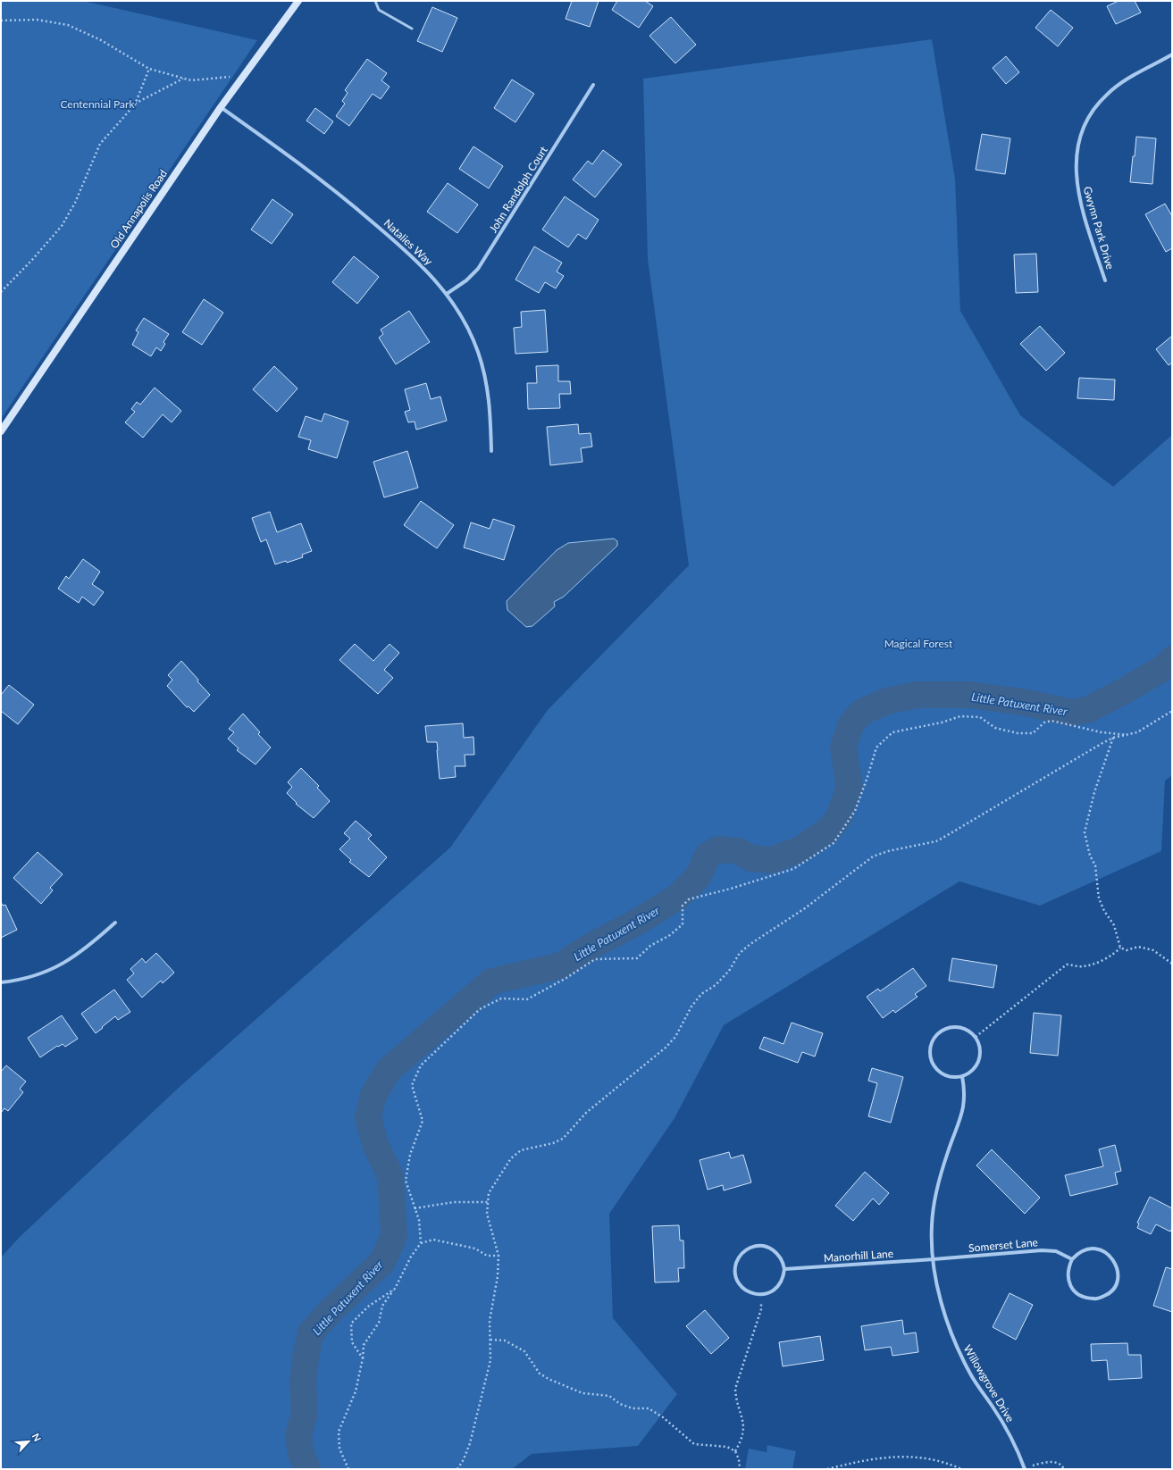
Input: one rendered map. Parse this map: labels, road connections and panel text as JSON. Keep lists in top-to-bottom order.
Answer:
{
  "streets": {
    "street": [
      "John Randolph Court",
      "Old Annapolis Road",
      "Gwynn Park Drive",
      "Natalies Way",
      "Somerset Lane",
      "Manorhill Lane",
      "Willowgrove Drive"
    ]
  },
  "crossings": [
    ["John Randolph Court", "Natalies Way"],
    ["Old Annapolis Road", "Natalies Way"],
    ["Somerset Lane", "Manorhill Lane"],
    ["Somerset Lane", "Willowgrove Drive"],
    ["Manorhill Lane", "Willowgrove Drive"]
  ],
  "water": ["Little Patuxent River"],
  "parks": ["Centennial Park", "Magical Forest"],
  "north": "top right"
}
